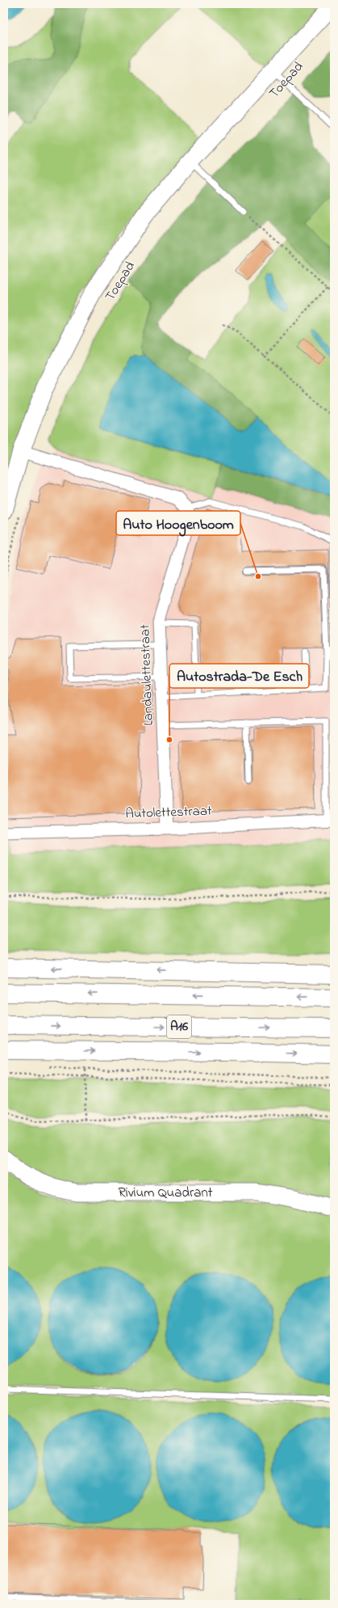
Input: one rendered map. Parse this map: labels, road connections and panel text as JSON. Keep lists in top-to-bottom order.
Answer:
{
  "streets": {
    "highway": ["A16"],
    "street": [
      "Toepad",
      "Landaulettestraat",
      "Autolettestraat",
      "Rivium Quadrant"
    ]
  },
  "crossings": [
    ["Landaulettestraat", "Autolettestraat"]
  ],
  "places": ["Auto Hoogenboom", "Autostrada-De Esch"]
}
